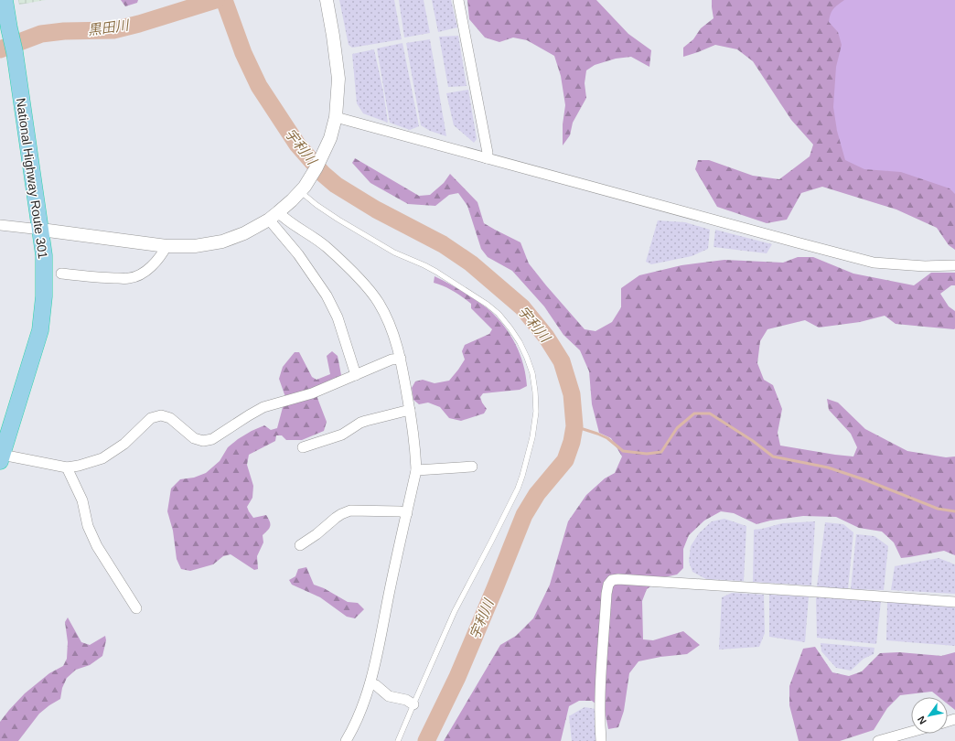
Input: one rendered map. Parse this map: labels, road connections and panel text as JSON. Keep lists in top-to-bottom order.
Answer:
{
  "streets": {
    "highway": ["National Highway Route 301"]
  },
  "water": ["黒田川", "宇利川"],
  "north": "bottom left"
}
